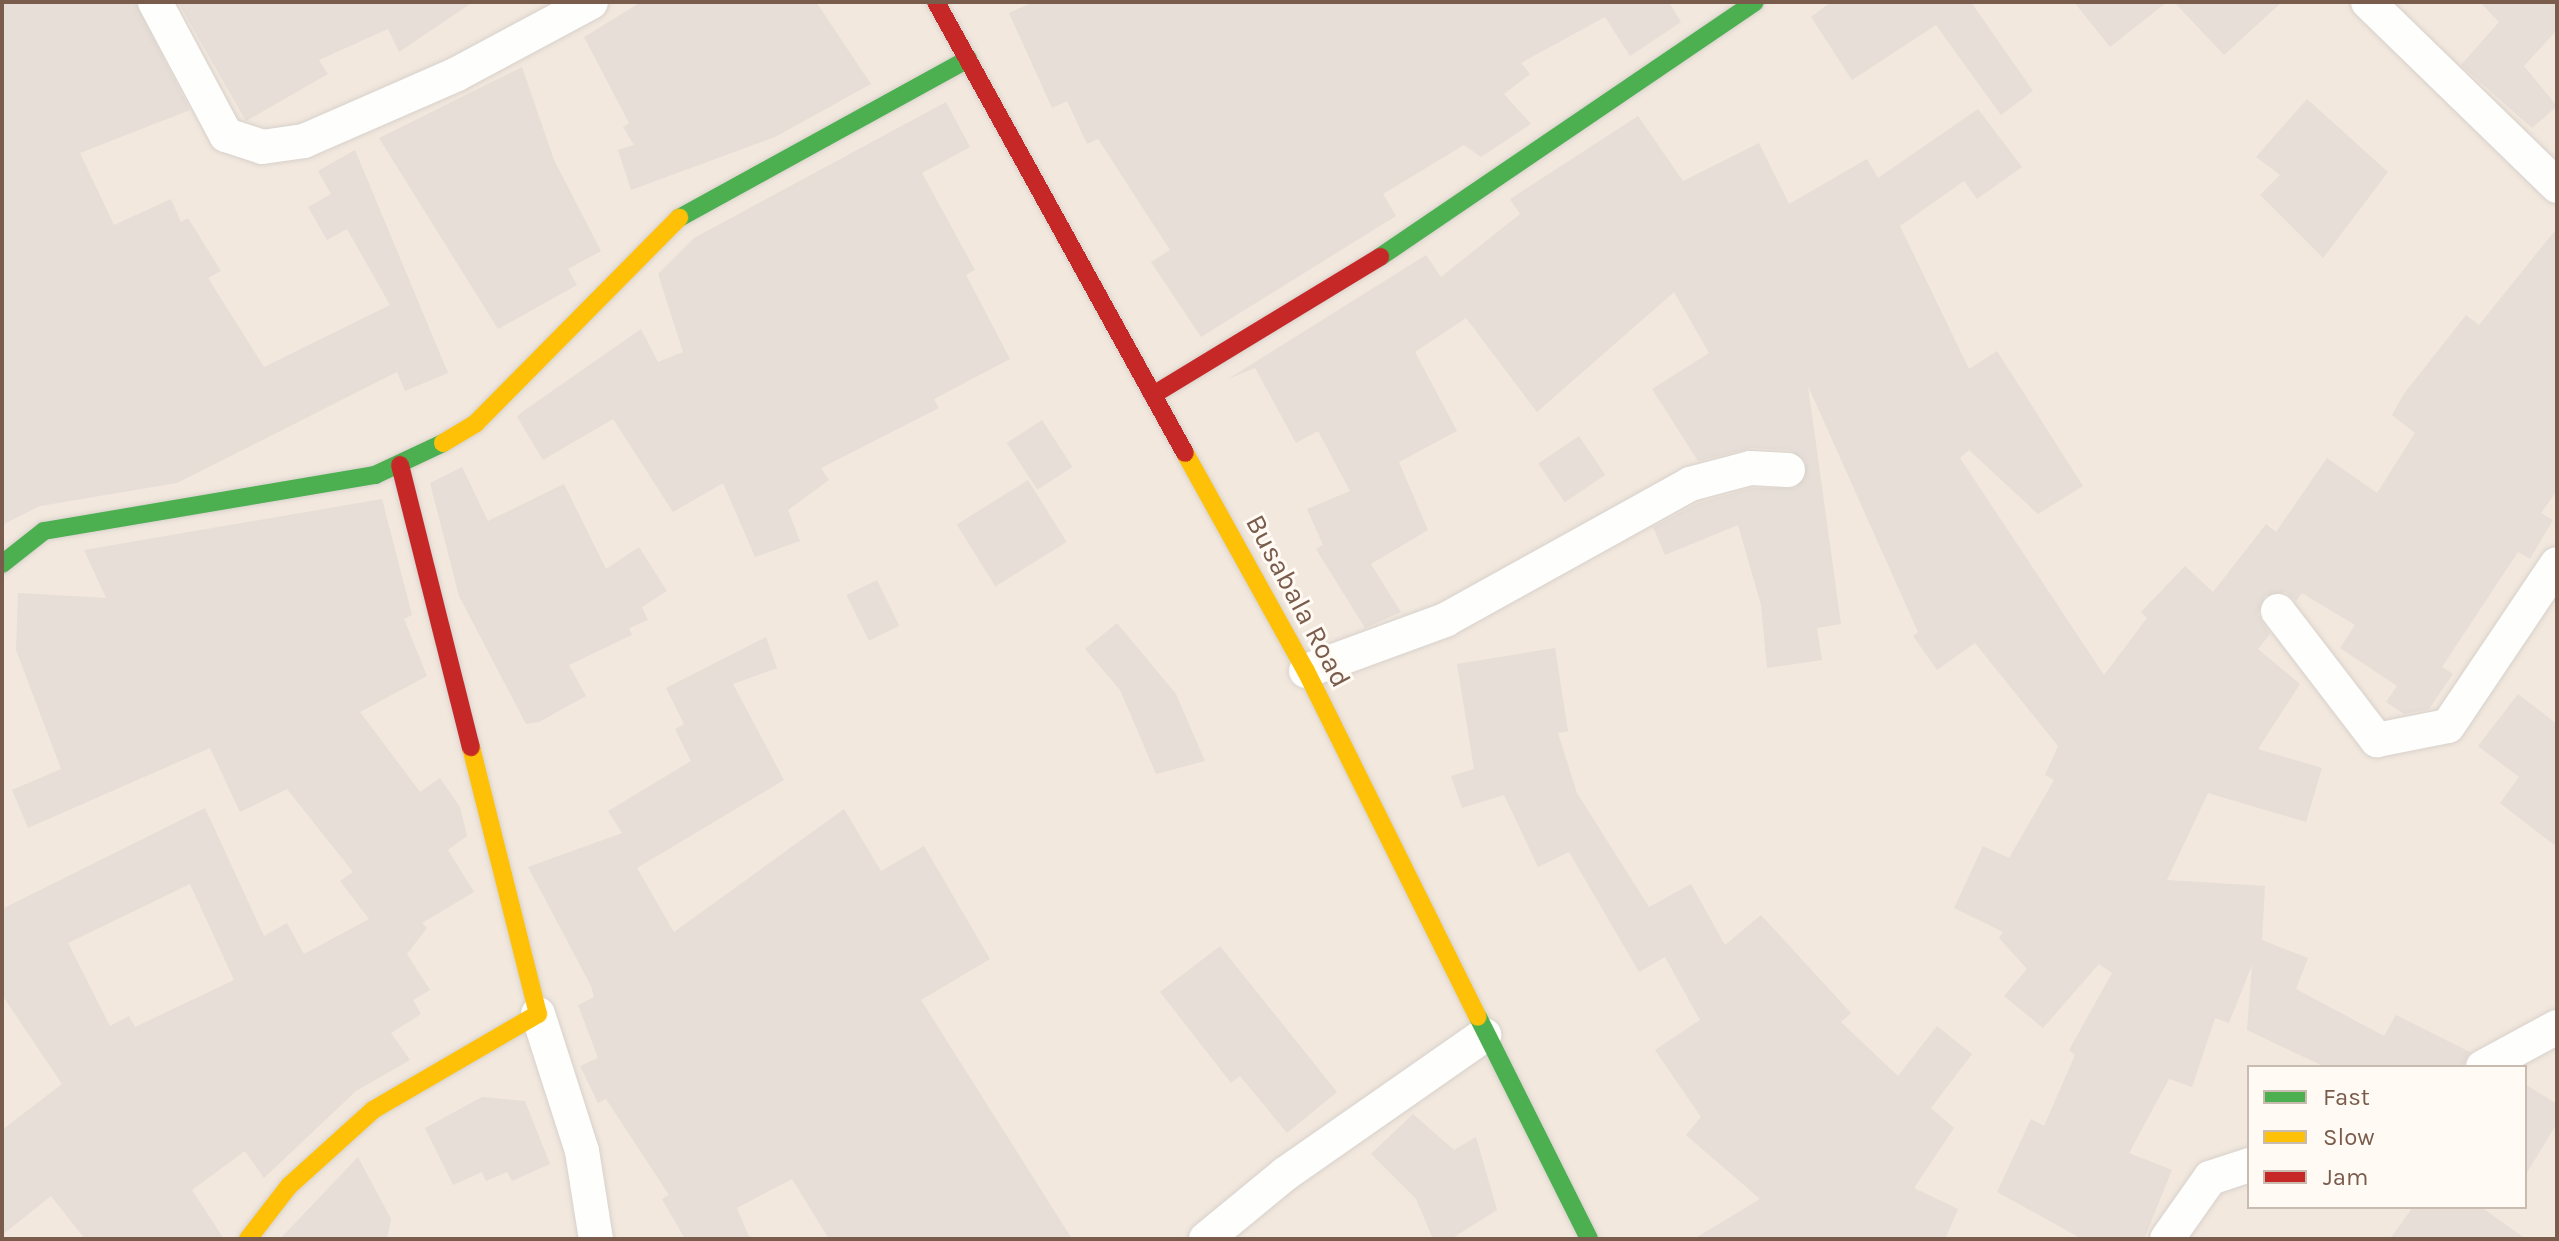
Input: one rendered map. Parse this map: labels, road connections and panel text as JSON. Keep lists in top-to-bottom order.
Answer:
{
  "streets": {
    "street": ["Busabala Road"]
  },
  "legend": ["Fast", "Slow", "Jam"]
}
